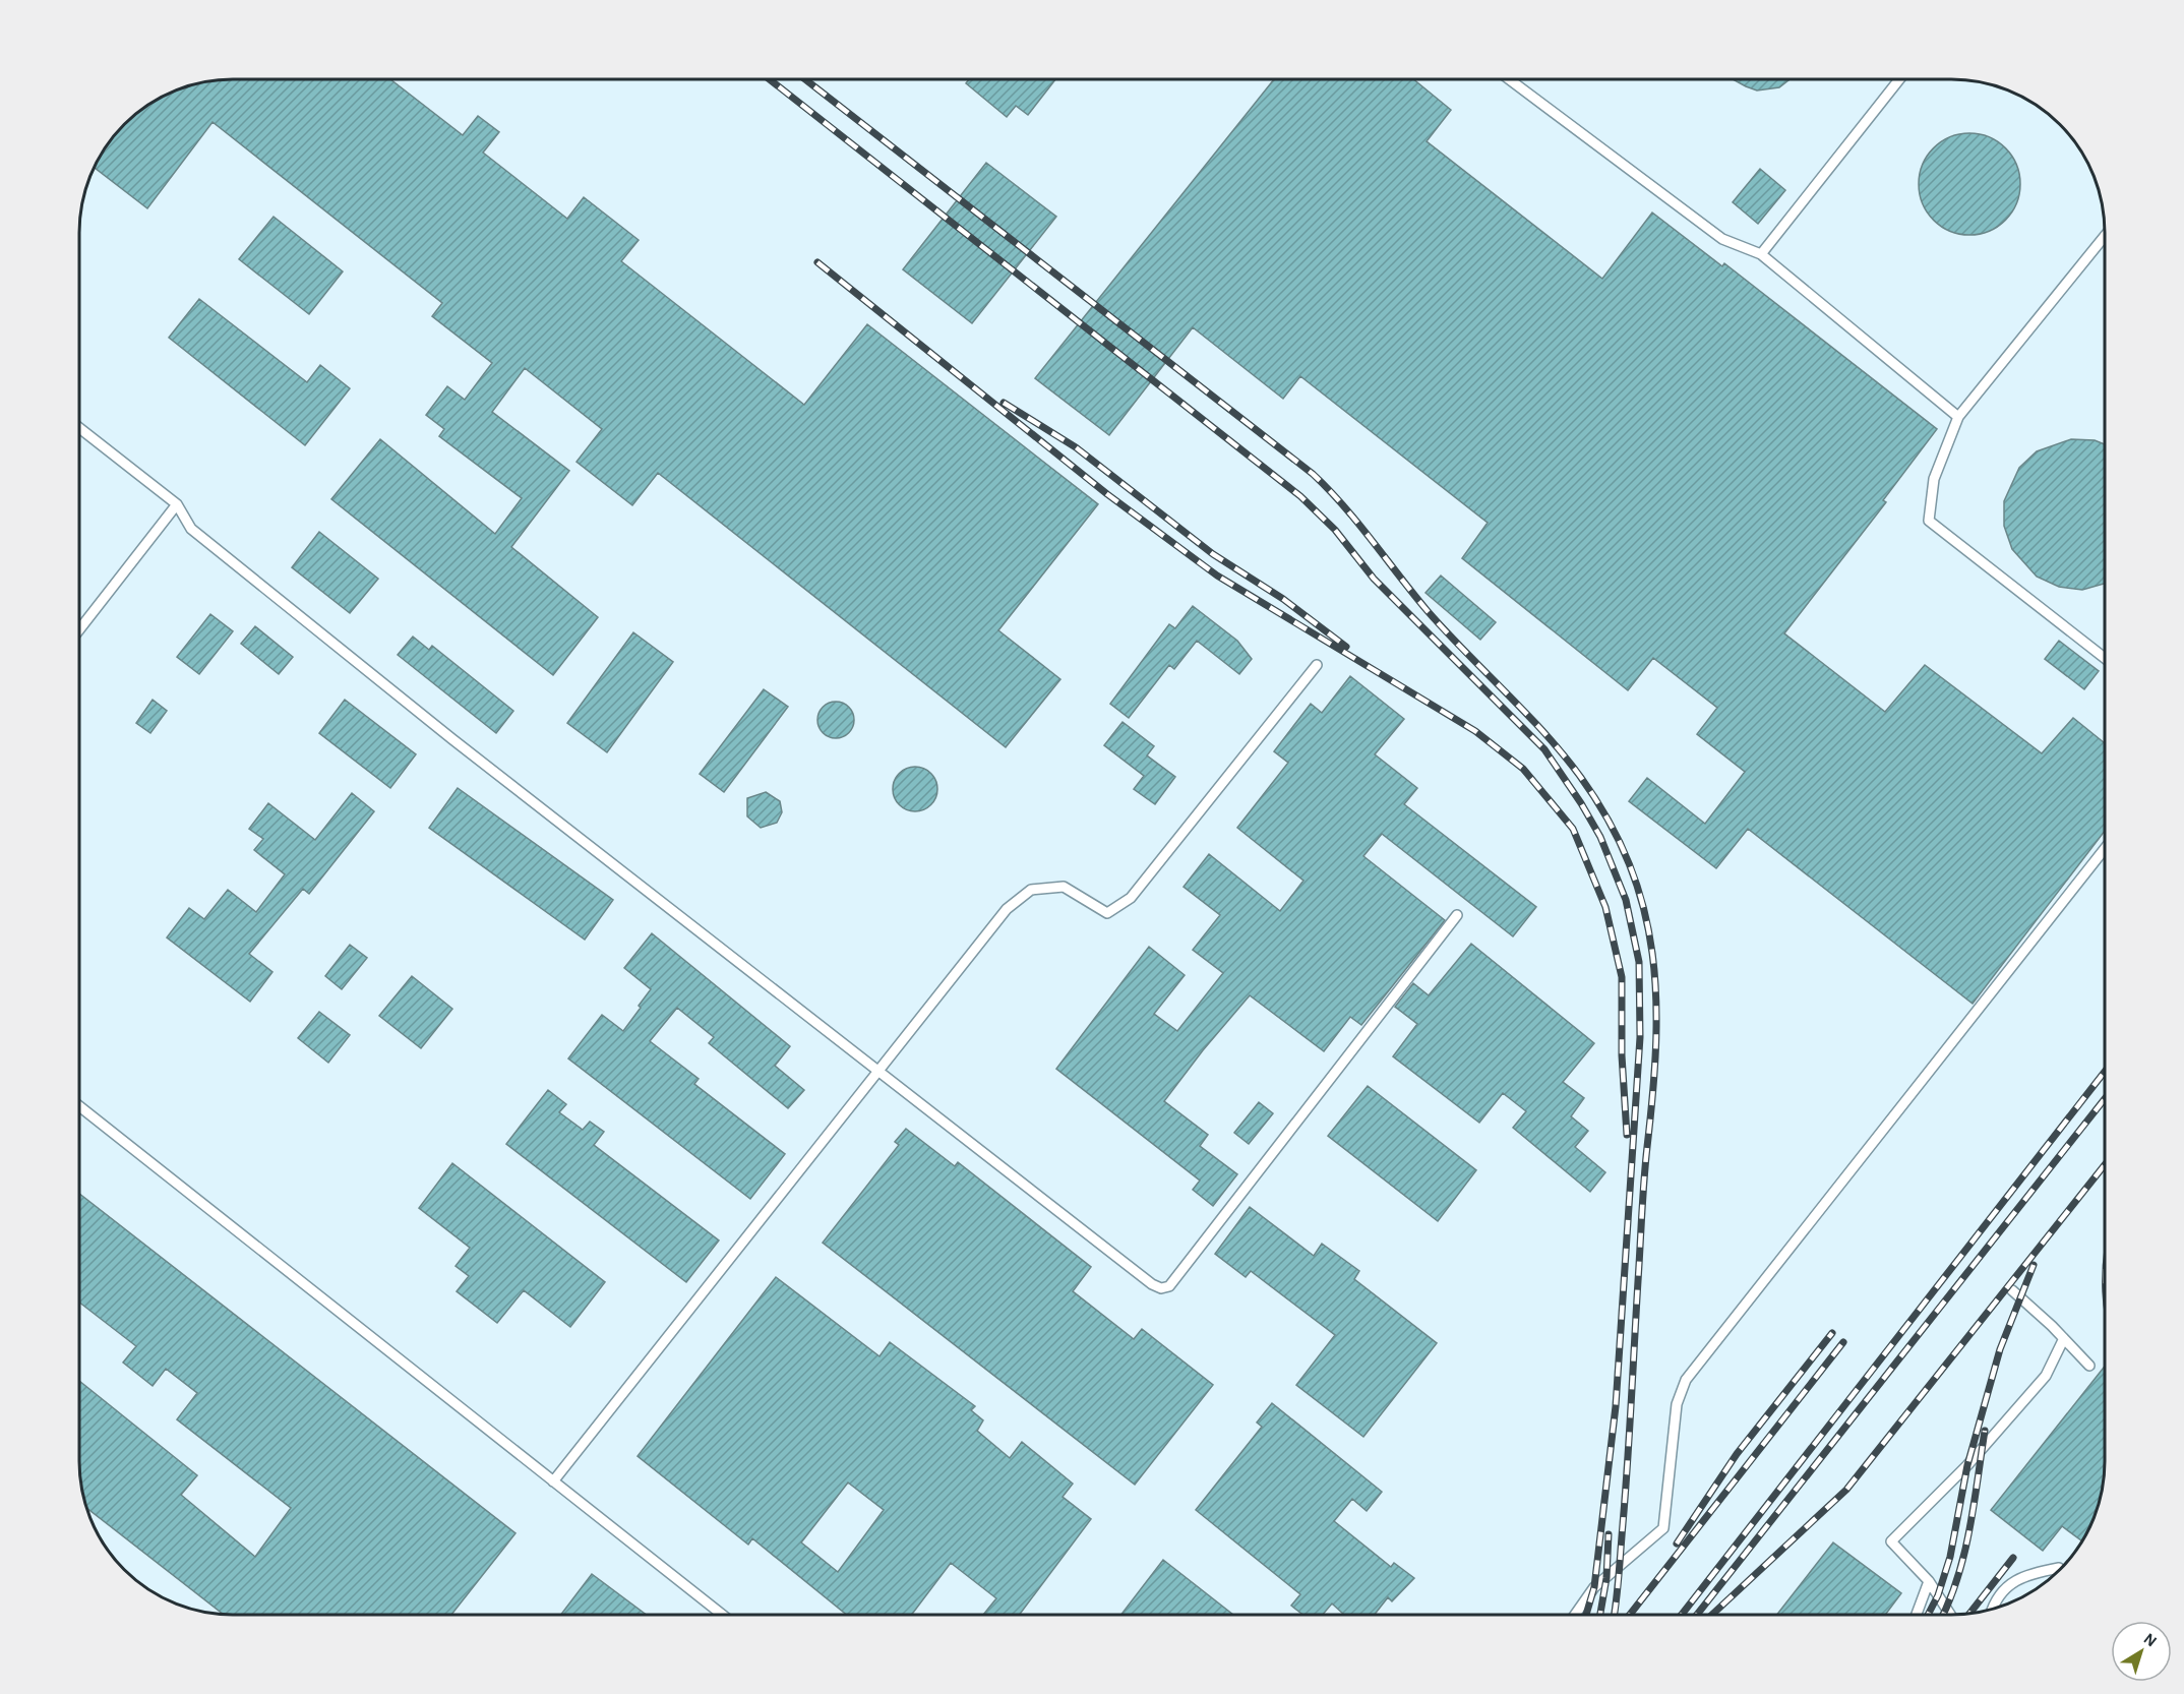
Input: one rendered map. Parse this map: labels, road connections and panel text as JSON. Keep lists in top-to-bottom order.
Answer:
{
  "north": "top right"
}
